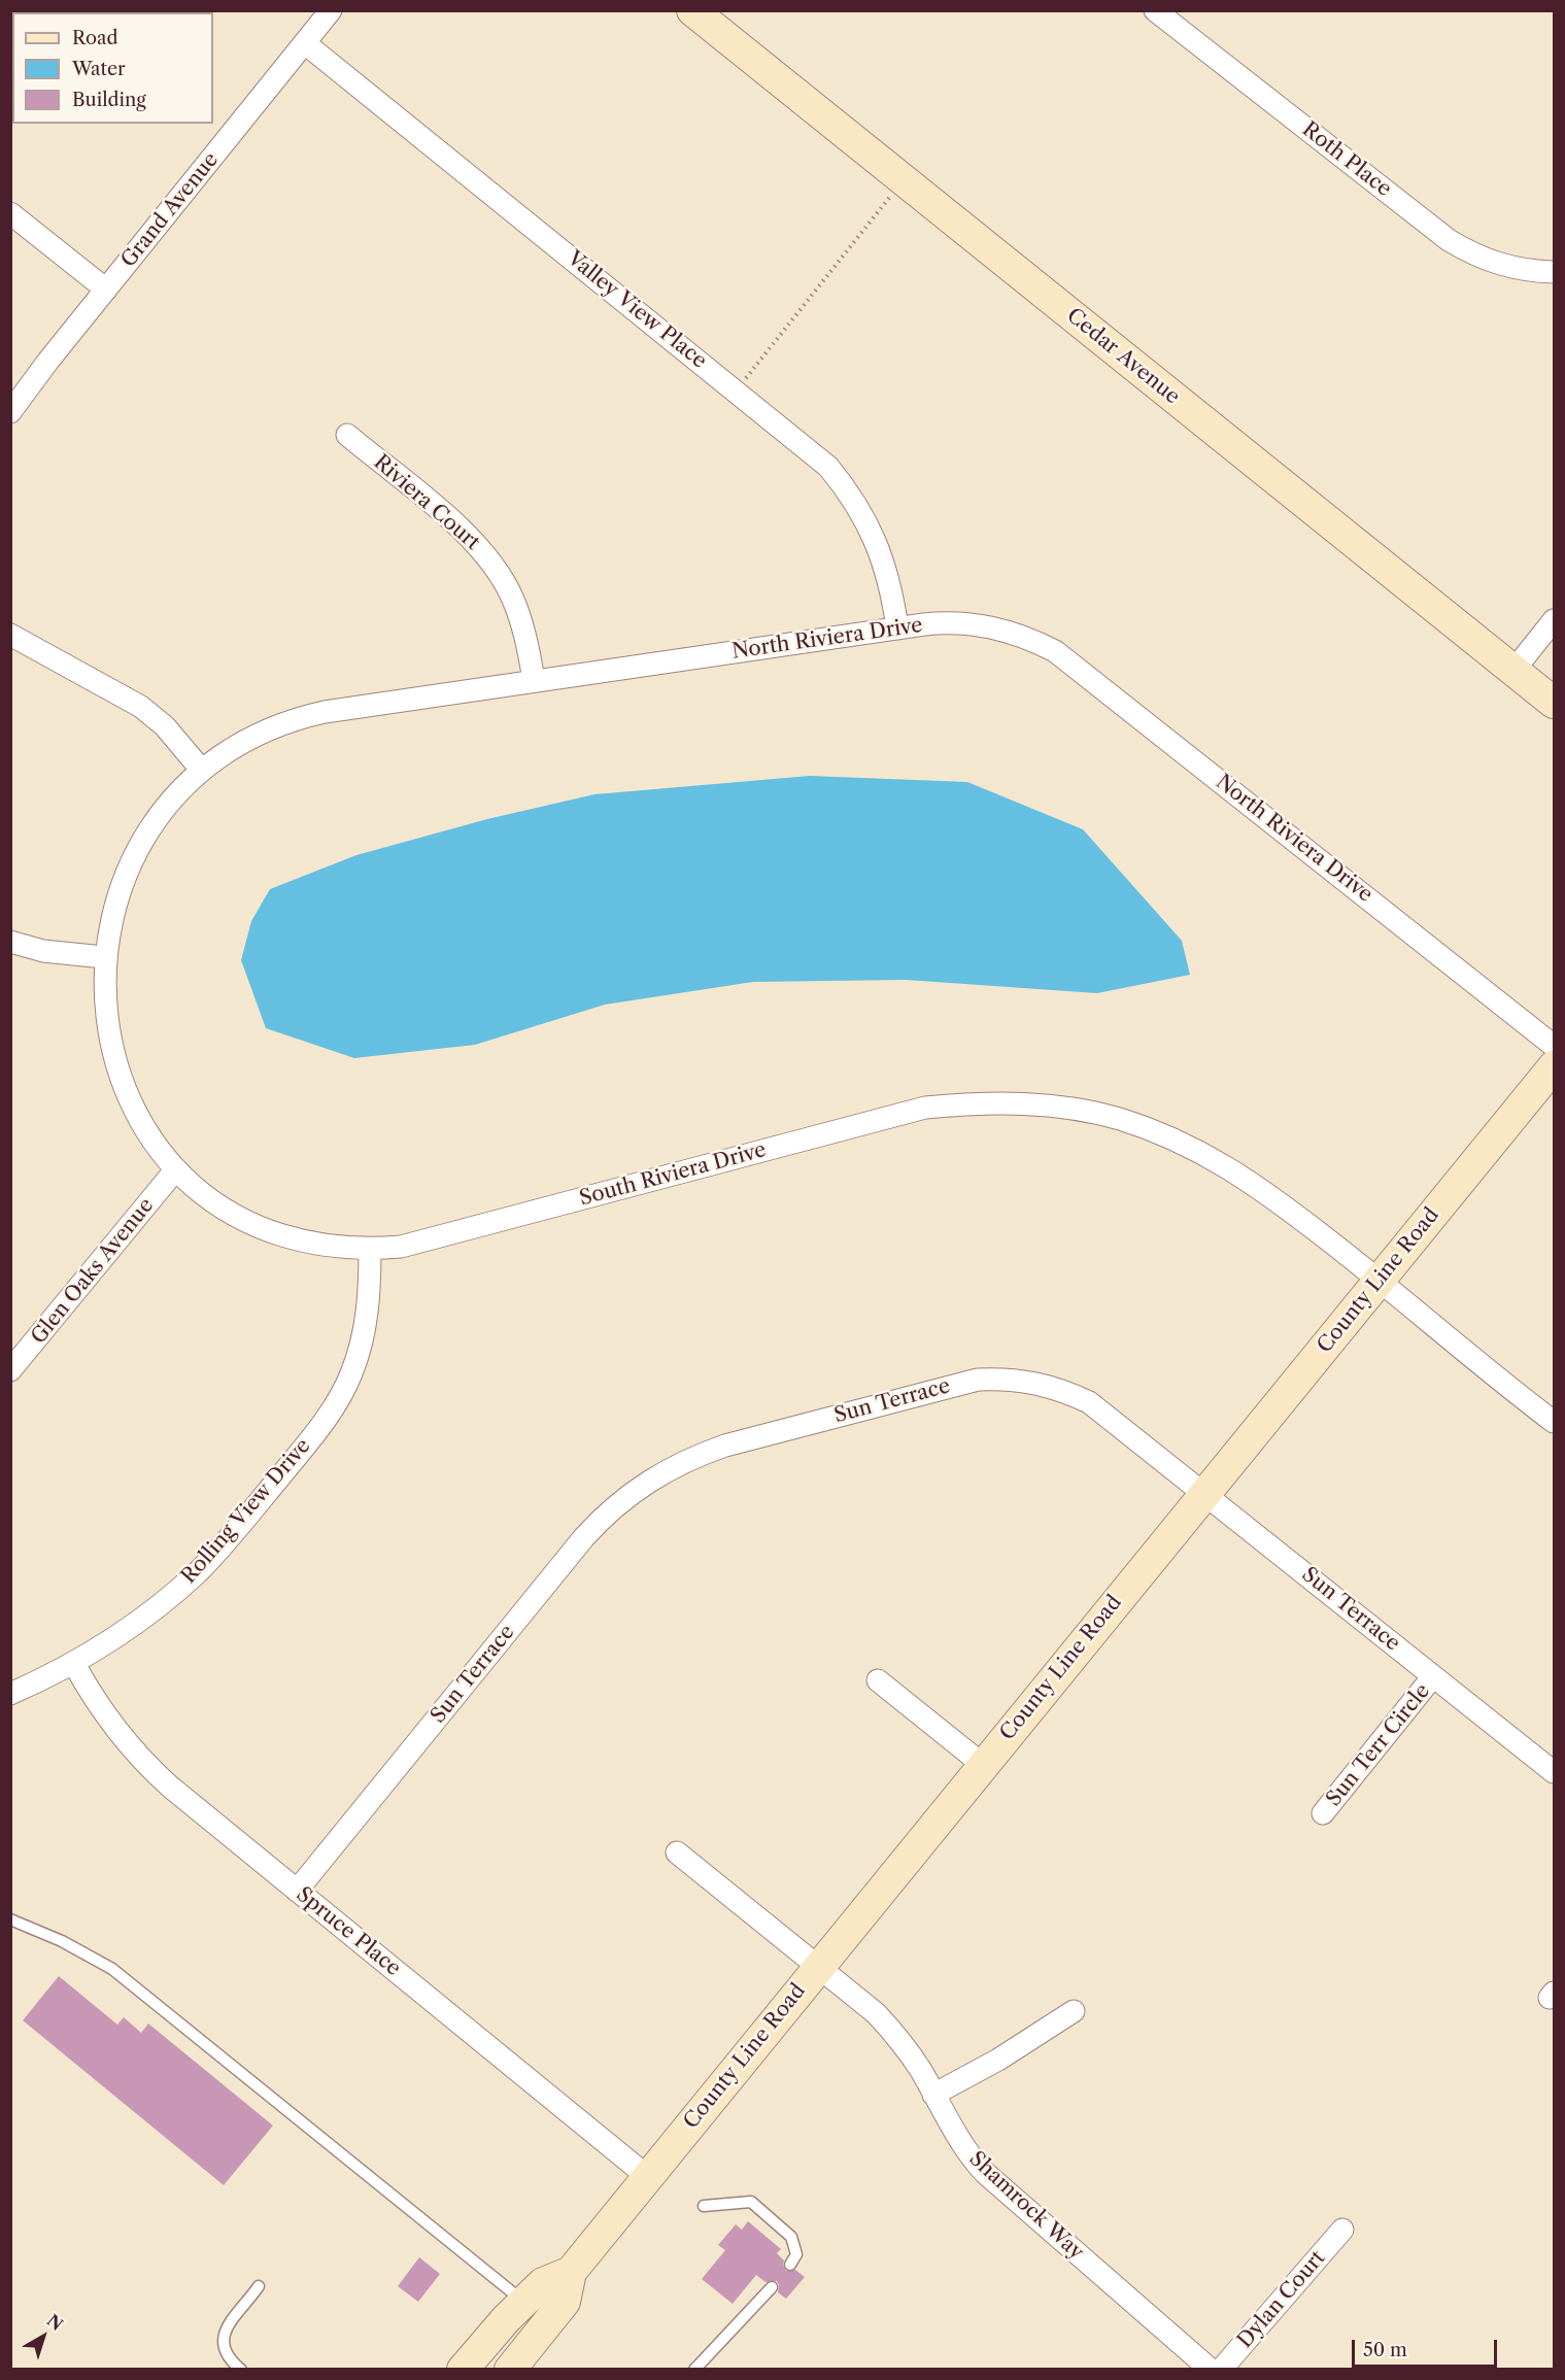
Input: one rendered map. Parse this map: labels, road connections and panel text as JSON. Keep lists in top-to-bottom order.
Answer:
{
  "streets": {
    "street": [
      "Roth Place",
      "Grand Avenue",
      "Valley View Place",
      "Cedar Avenue",
      "Riviera Court",
      "North Riviera Drive",
      "South Riviera Drive",
      "Glen Oaks Avenue",
      "County Line Road",
      "Sun Terrace",
      "Rolling View Drive",
      "Sun Terr Circle",
      "Spruce Place",
      "Shamrock Way",
      "Dylan Court"
    ]
  },
  "crossings": [
    ["Grand Avenue", "Valley View Place"],
    ["Valley View Place", "North Riviera Drive"],
    ["Riviera Court", "North Riviera Drive"],
    ["North Riviera Drive", "South Riviera Drive"],
    ["South Riviera Drive", "Glen Oaks Avenue"],
    ["South Riviera Drive", "County Line Road"],
    ["South Riviera Drive", "Rolling View Drive"],
    ["County Line Road", "Sun Terrace"],
    ["County Line Road", "Spruce Place"],
    ["County Line Road", "Shamrock Way"],
    ["Sun Terrace", "Sun Terr Circle"],
    ["Sun Terrace", "Spruce Place"],
    ["Rolling View Drive", "Spruce Place"]
  ],
  "legend": ["Road", "Water", "Building"],
  "scale_bar": "50 m",
  "north": "top right"
}
